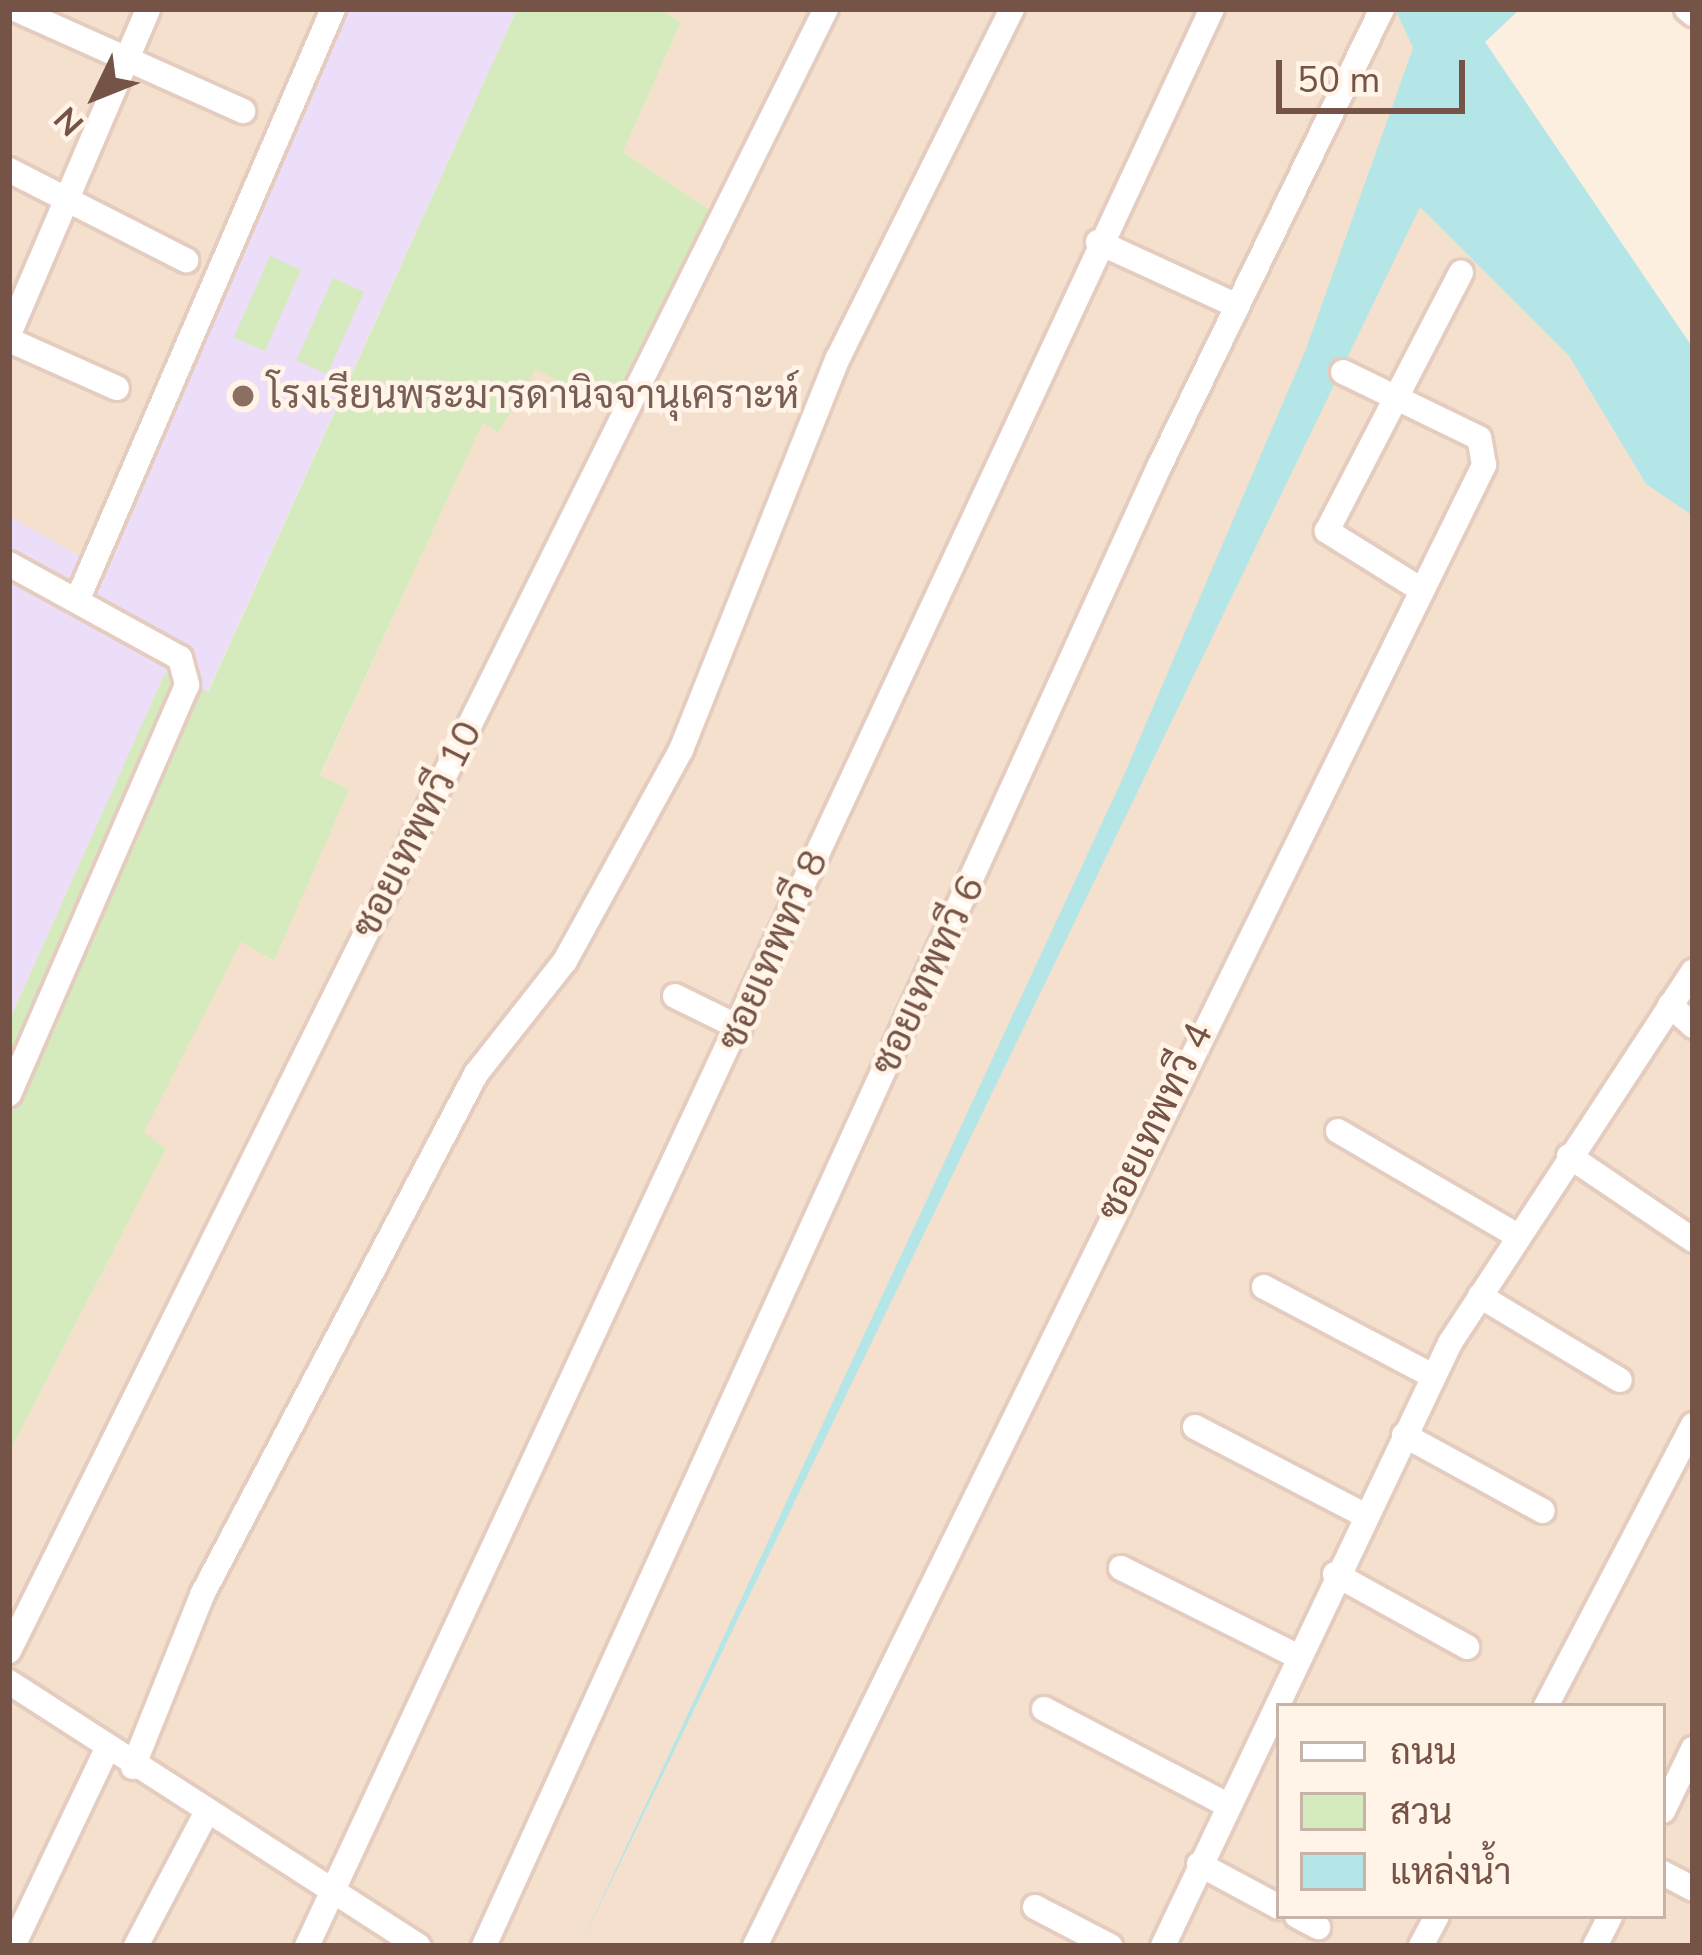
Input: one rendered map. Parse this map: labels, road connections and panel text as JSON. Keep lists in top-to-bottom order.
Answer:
{
  "streets": {
    "street": [
      "ซอยเทพทวี 10",
      "ซอยเทพทวี 8",
      "ซอยเทพทวี 6",
      "ซอยเทพทวี 4"
    ]
  },
  "places": ["โรงเรียนพระมารดานิจจานุเคราะห์"],
  "legend": ["ถนน", "สวน", "แหล่งน้ำ"],
  "scale_bar": "50 m",
  "north": "bottom left"
}
